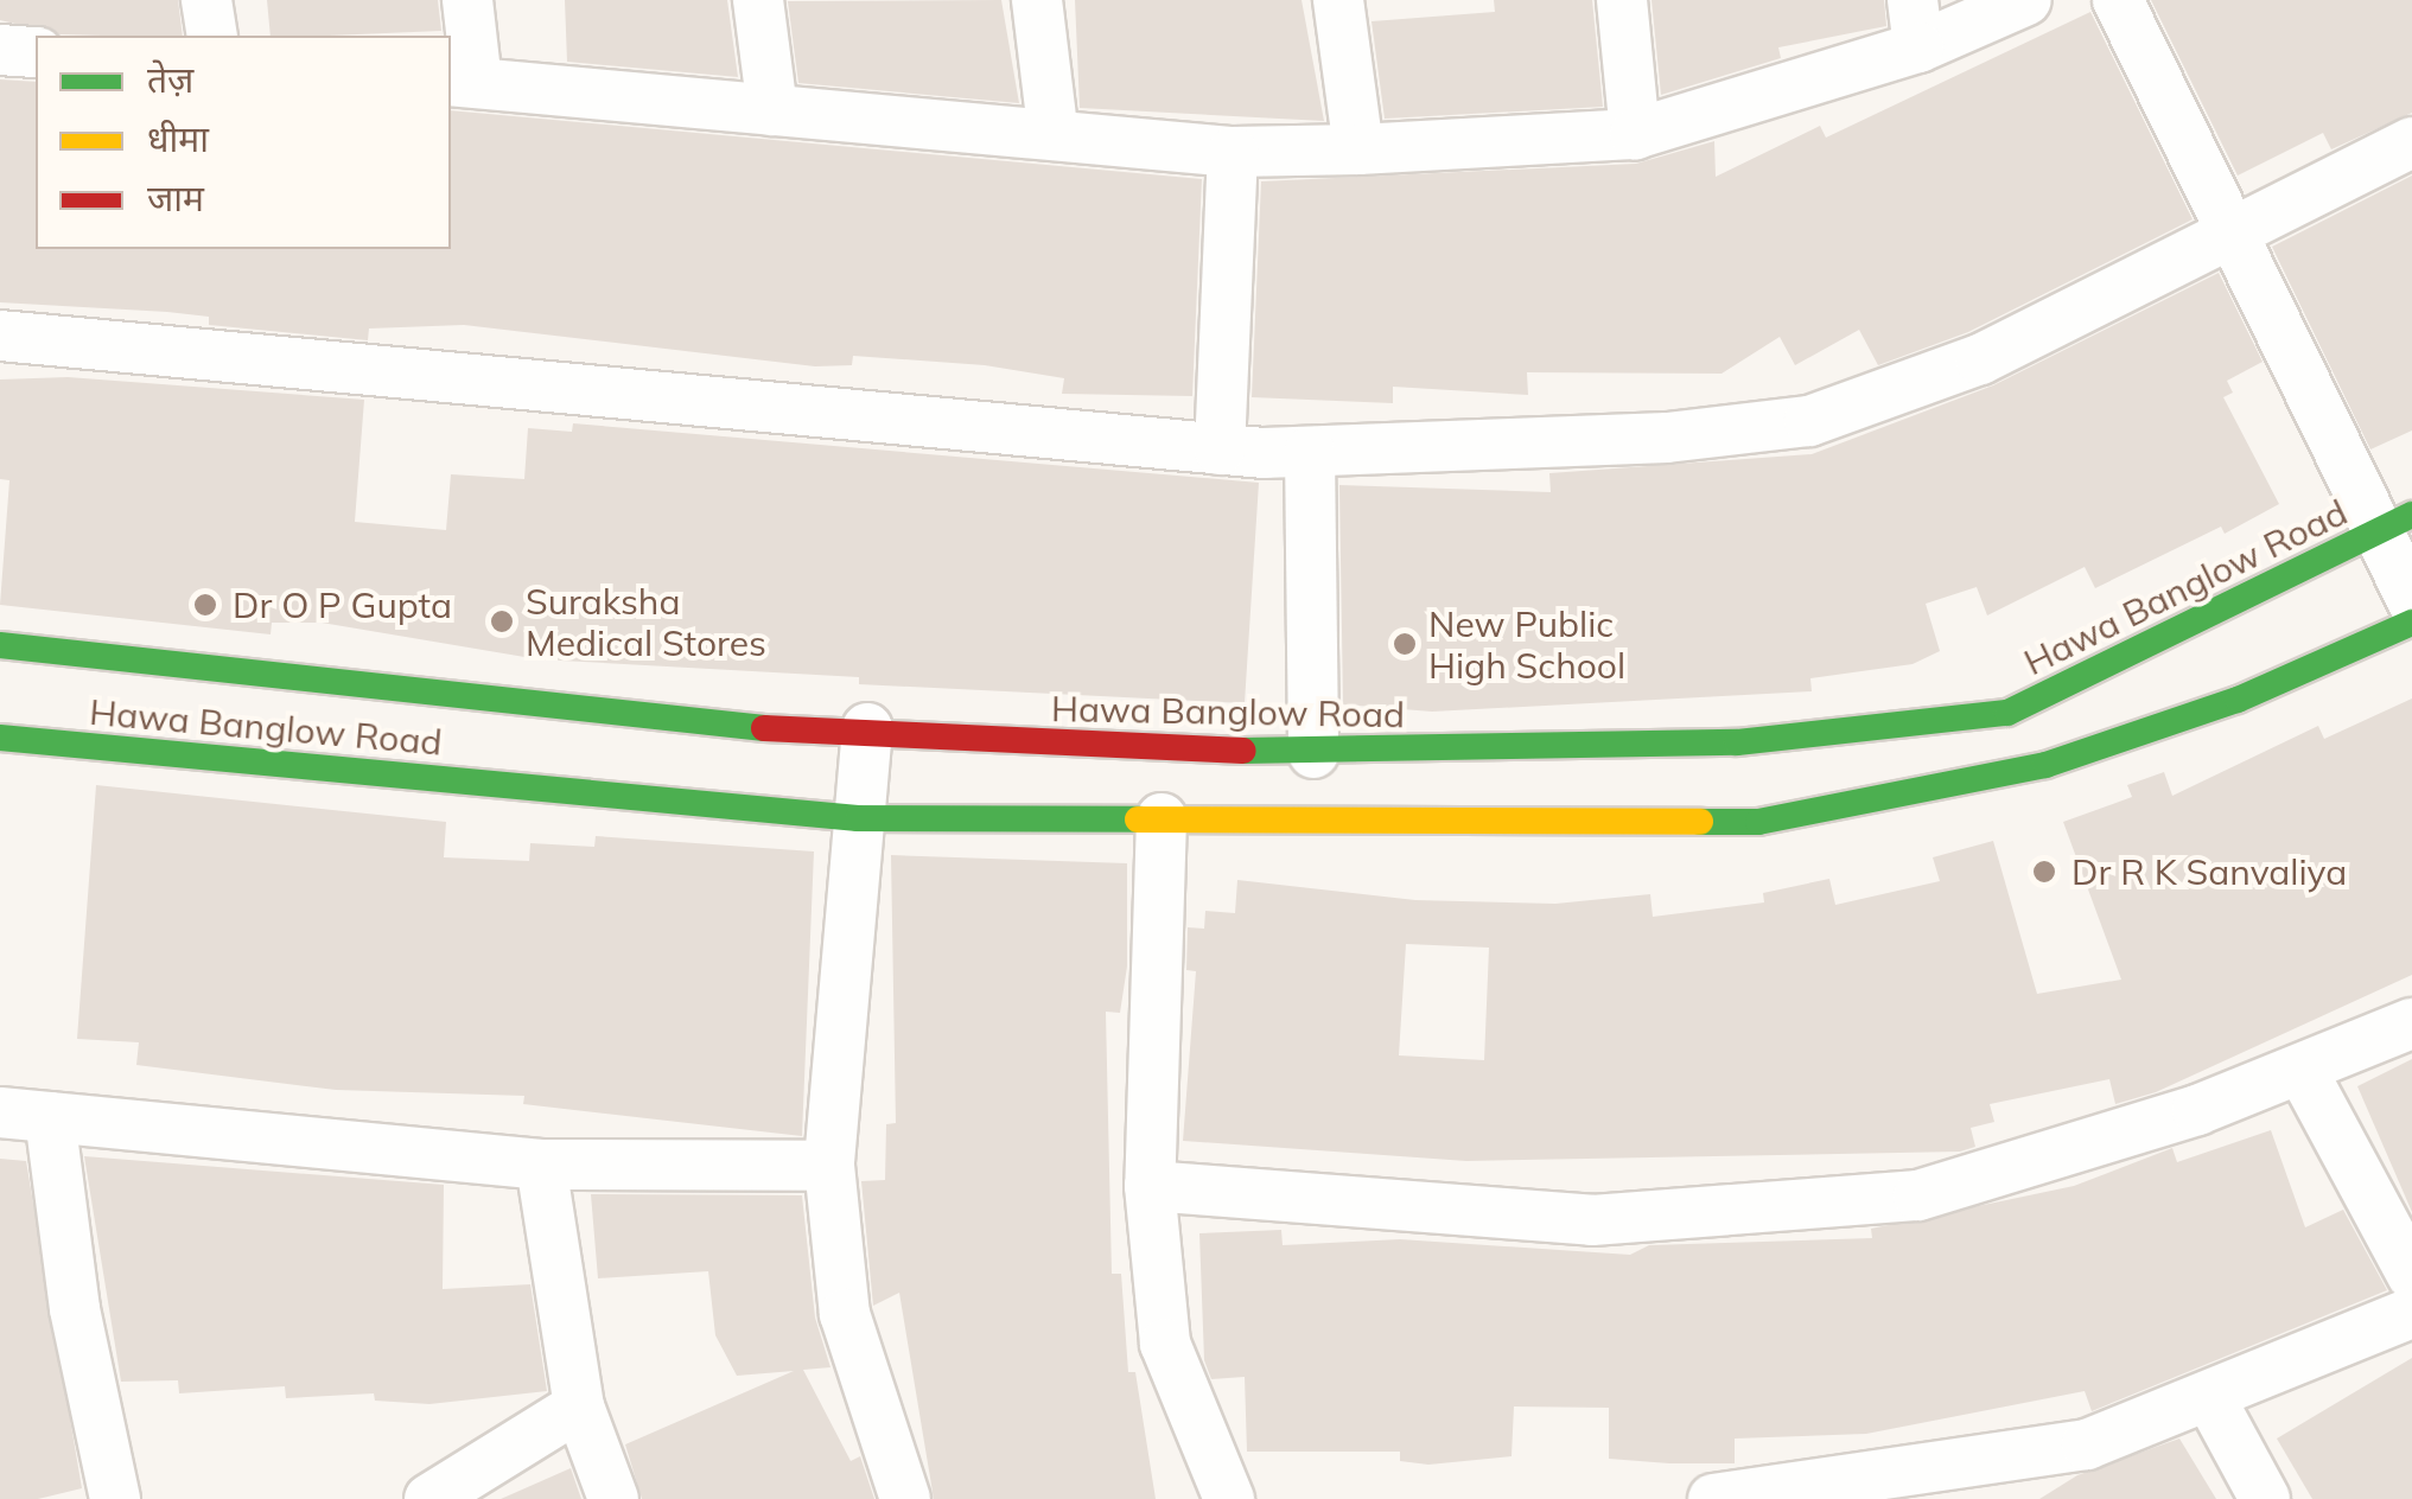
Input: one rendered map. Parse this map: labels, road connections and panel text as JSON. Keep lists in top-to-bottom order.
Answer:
{
  "streets": {
    "street": ["Hawa Banglow Road"]
  },
  "places": [
    "Dr O P Gupta",
    "Suraksha Medical Stores",
    "New Public High School",
    "Dr R K Sanvaliya"
  ],
  "legend": ["तेज़", "धीमा", "जाम"]
}
